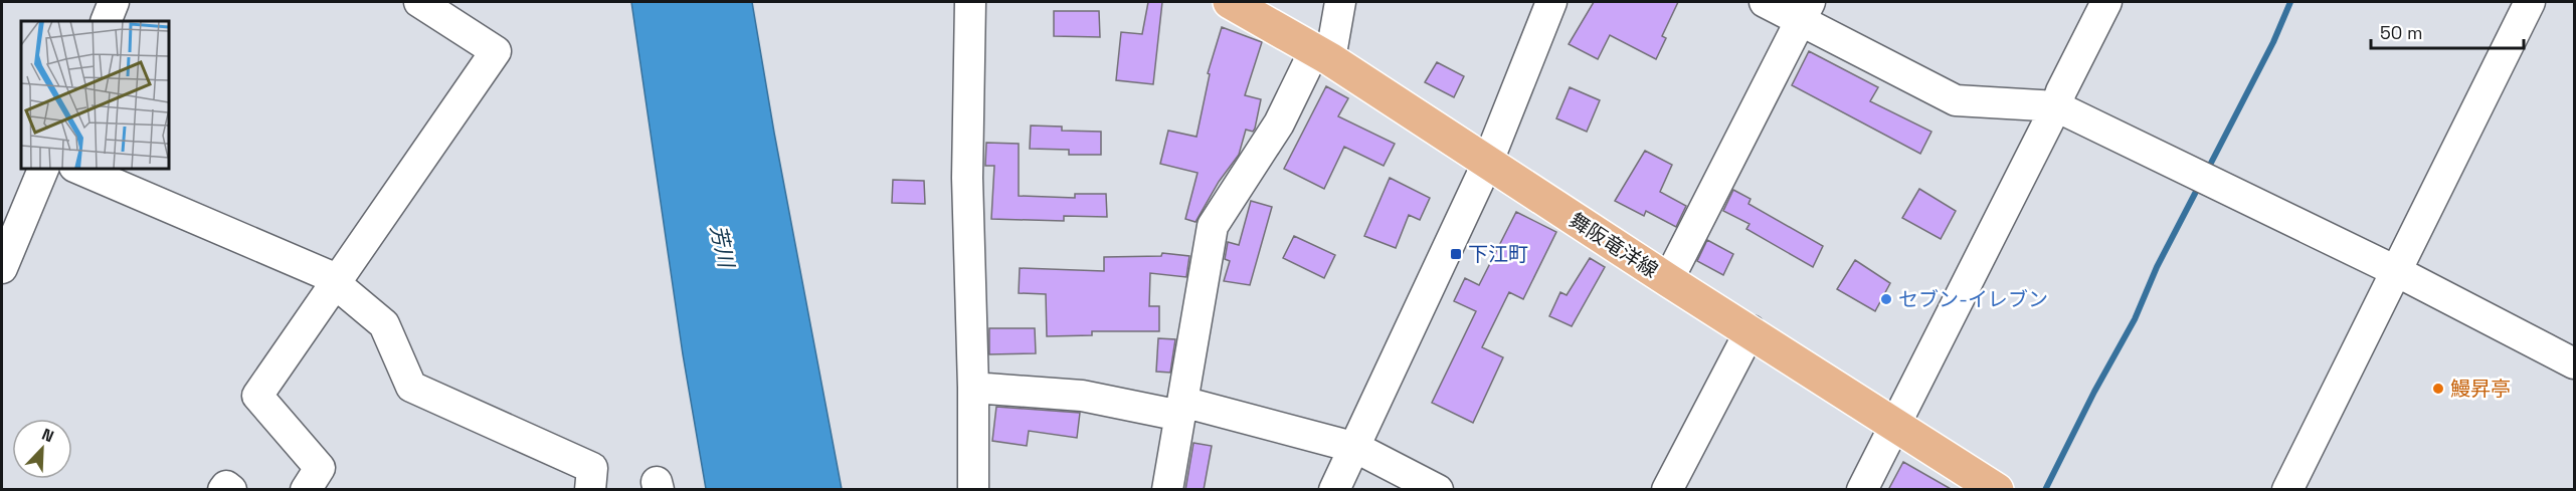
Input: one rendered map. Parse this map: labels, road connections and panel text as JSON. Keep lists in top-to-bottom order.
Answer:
{
  "streets": {
    "main road": ["舞阪竜洋線"]
  },
  "water": ["芳川"],
  "places": {
    "transit": ["下江町"],
    "other": ["セブン-イレブン", "鰻昇亭"]
  },
  "scale_bar": "50 m",
  "north": "top right"
}
